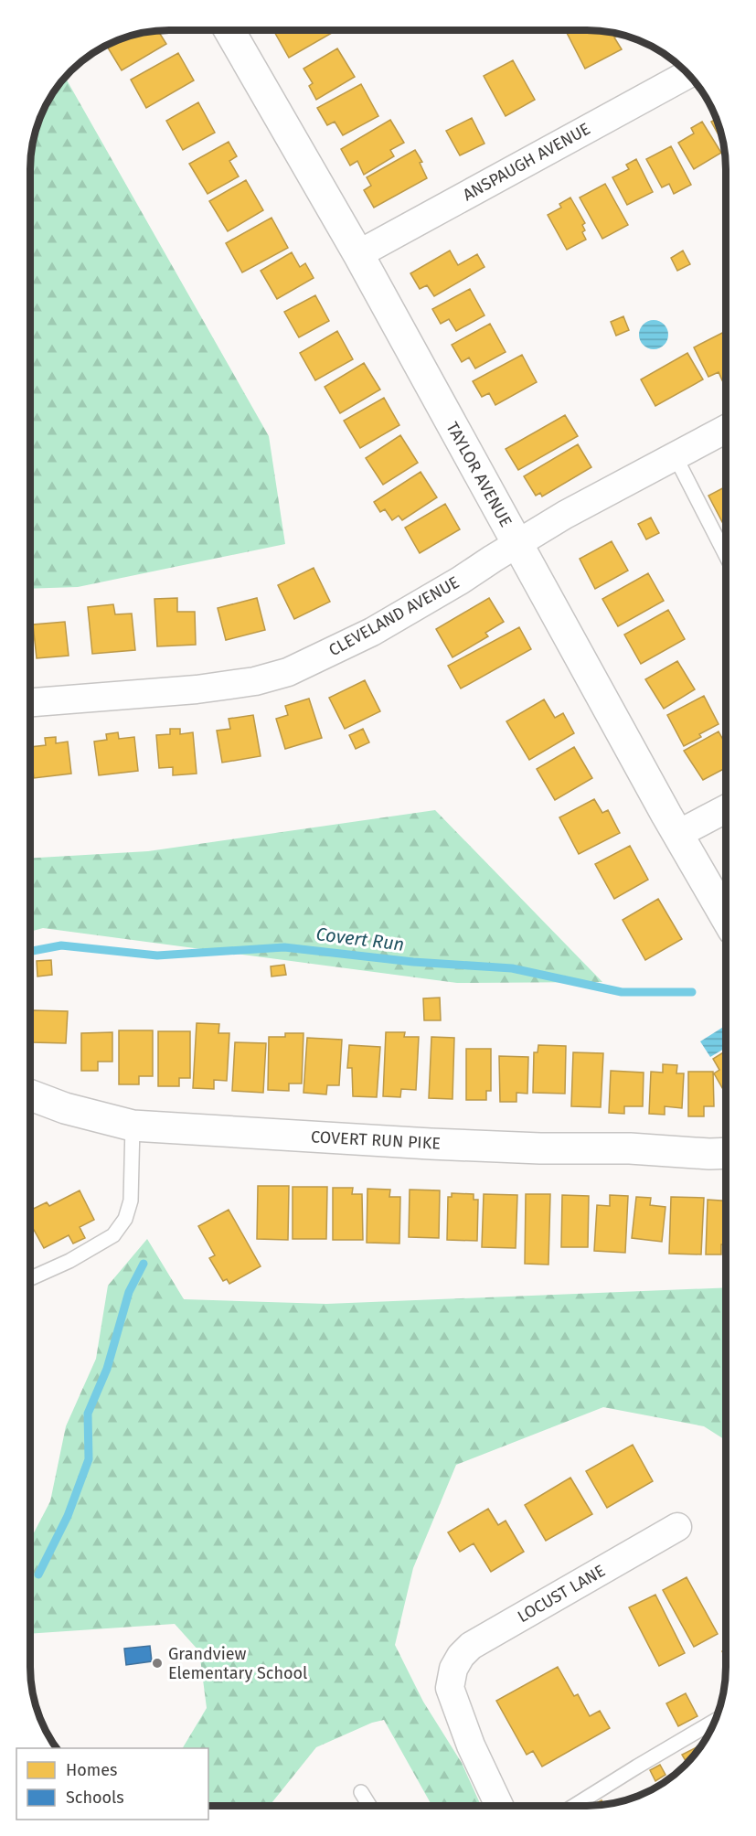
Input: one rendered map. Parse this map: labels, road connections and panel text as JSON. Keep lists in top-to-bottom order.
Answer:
{
  "streets": {
    "street": [
      "ANSPAUGH AVENUE",
      "TAYLOR AVENUE",
      "CLEVELAND AVENUE",
      "COVERT RUN PIKE",
      "LOCUST LANE"
    ]
  },
  "crossings": [
    ["ANSPAUGH AVENUE", "TAYLOR AVENUE"],
    ["TAYLOR AVENUE", "CLEVELAND AVENUE"]
  ],
  "water": ["Covert Run"],
  "places": ["Grandview Elementary School"],
  "legend": ["Homes", "Schools"]
}
